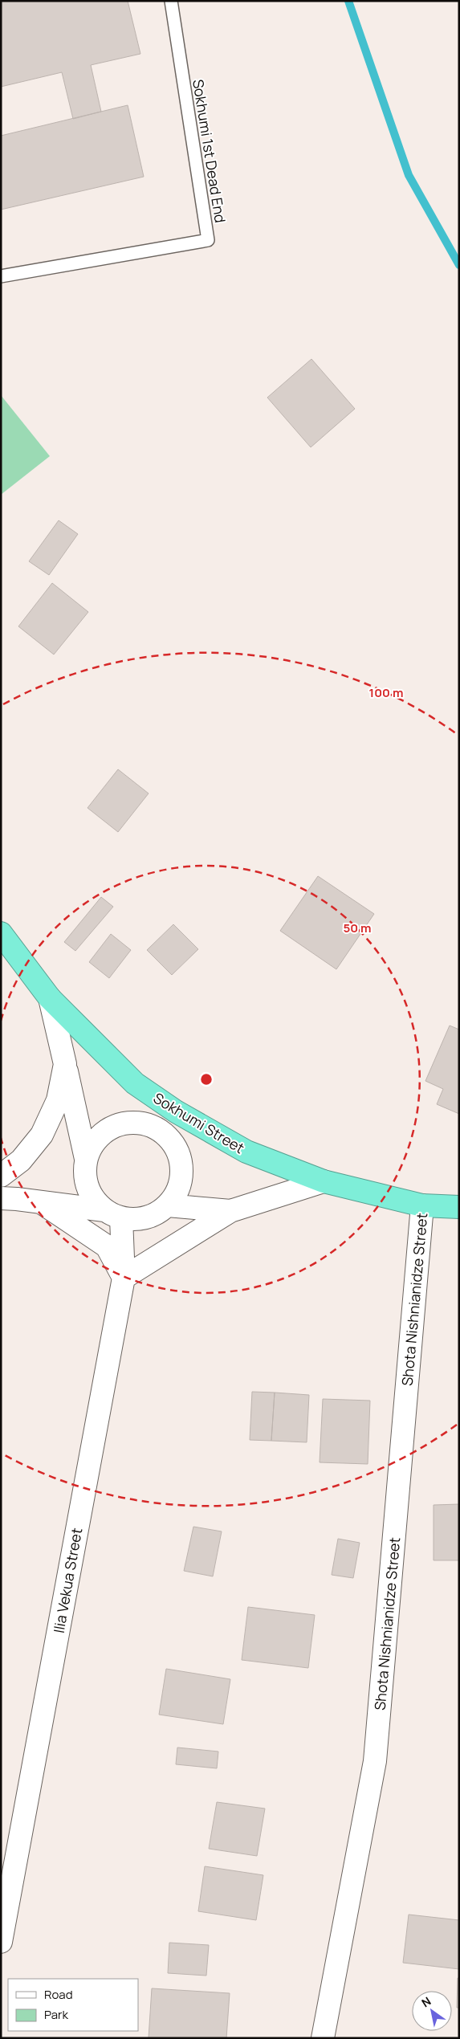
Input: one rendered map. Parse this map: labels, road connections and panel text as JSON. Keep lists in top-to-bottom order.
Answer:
{
  "streets": {
    "highway": ["Sokhumi Street"],
    "street": ["Shota Nishnianidze Street", "Ilia Vekua Street"],
    "lane": ["Sokhumi 1st Dead End"]
  },
  "crossings": [
    ["Sokhumi Street", "Shota Nishnianidze Street"]
  ],
  "legend": ["Road", "Park"],
  "north": "top left",
  "rings": ["100 m", "50 m"]
}
